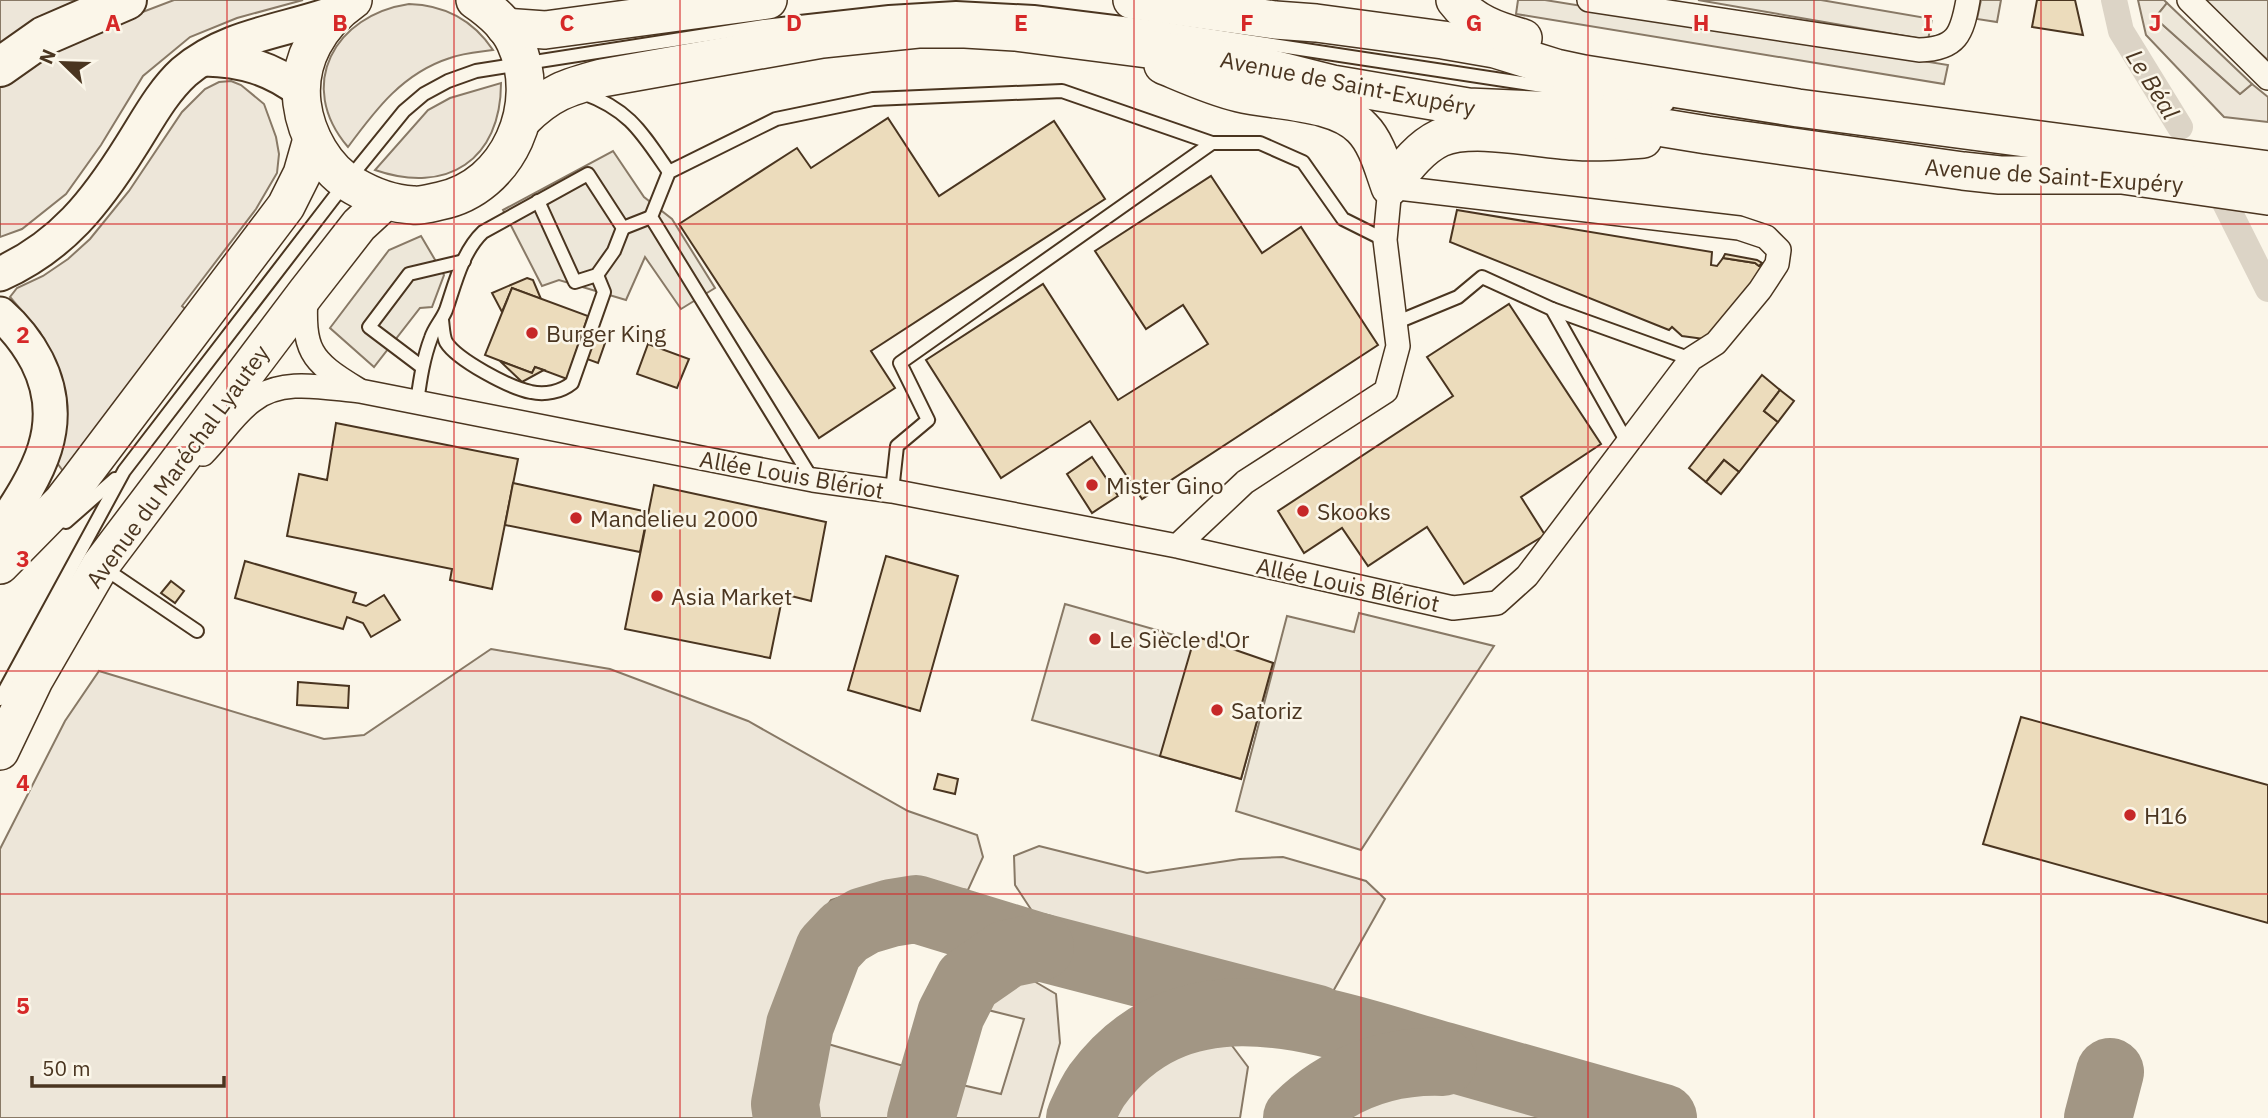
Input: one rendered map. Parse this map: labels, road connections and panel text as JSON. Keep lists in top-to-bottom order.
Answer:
{
  "streets": {
    "main road": ["Avenue de Saint-Exupéry", "Avenue du Maréchal Lyautey"],
    "street": ["Allée Louis Blériot"]
  },
  "water": ["Le Béal"],
  "places": [
    "Burger King",
    "Mister Gino",
    "Skooks",
    "Mandelieu 2000",
    "Asia Market",
    "Le Siècle d'Or",
    "Satoriz",
    "H16"
  ],
  "scale_bar": "50 m",
  "north": "top left",
  "grid": {
    "columns": [
      "A",
      "B",
      "C",
      "D",
      "E",
      "F",
      "G",
      "H",
      "I",
      "J"
    ],
    "rows": [
      "2",
      "3",
      "4",
      "5"
    ]
  }
}
